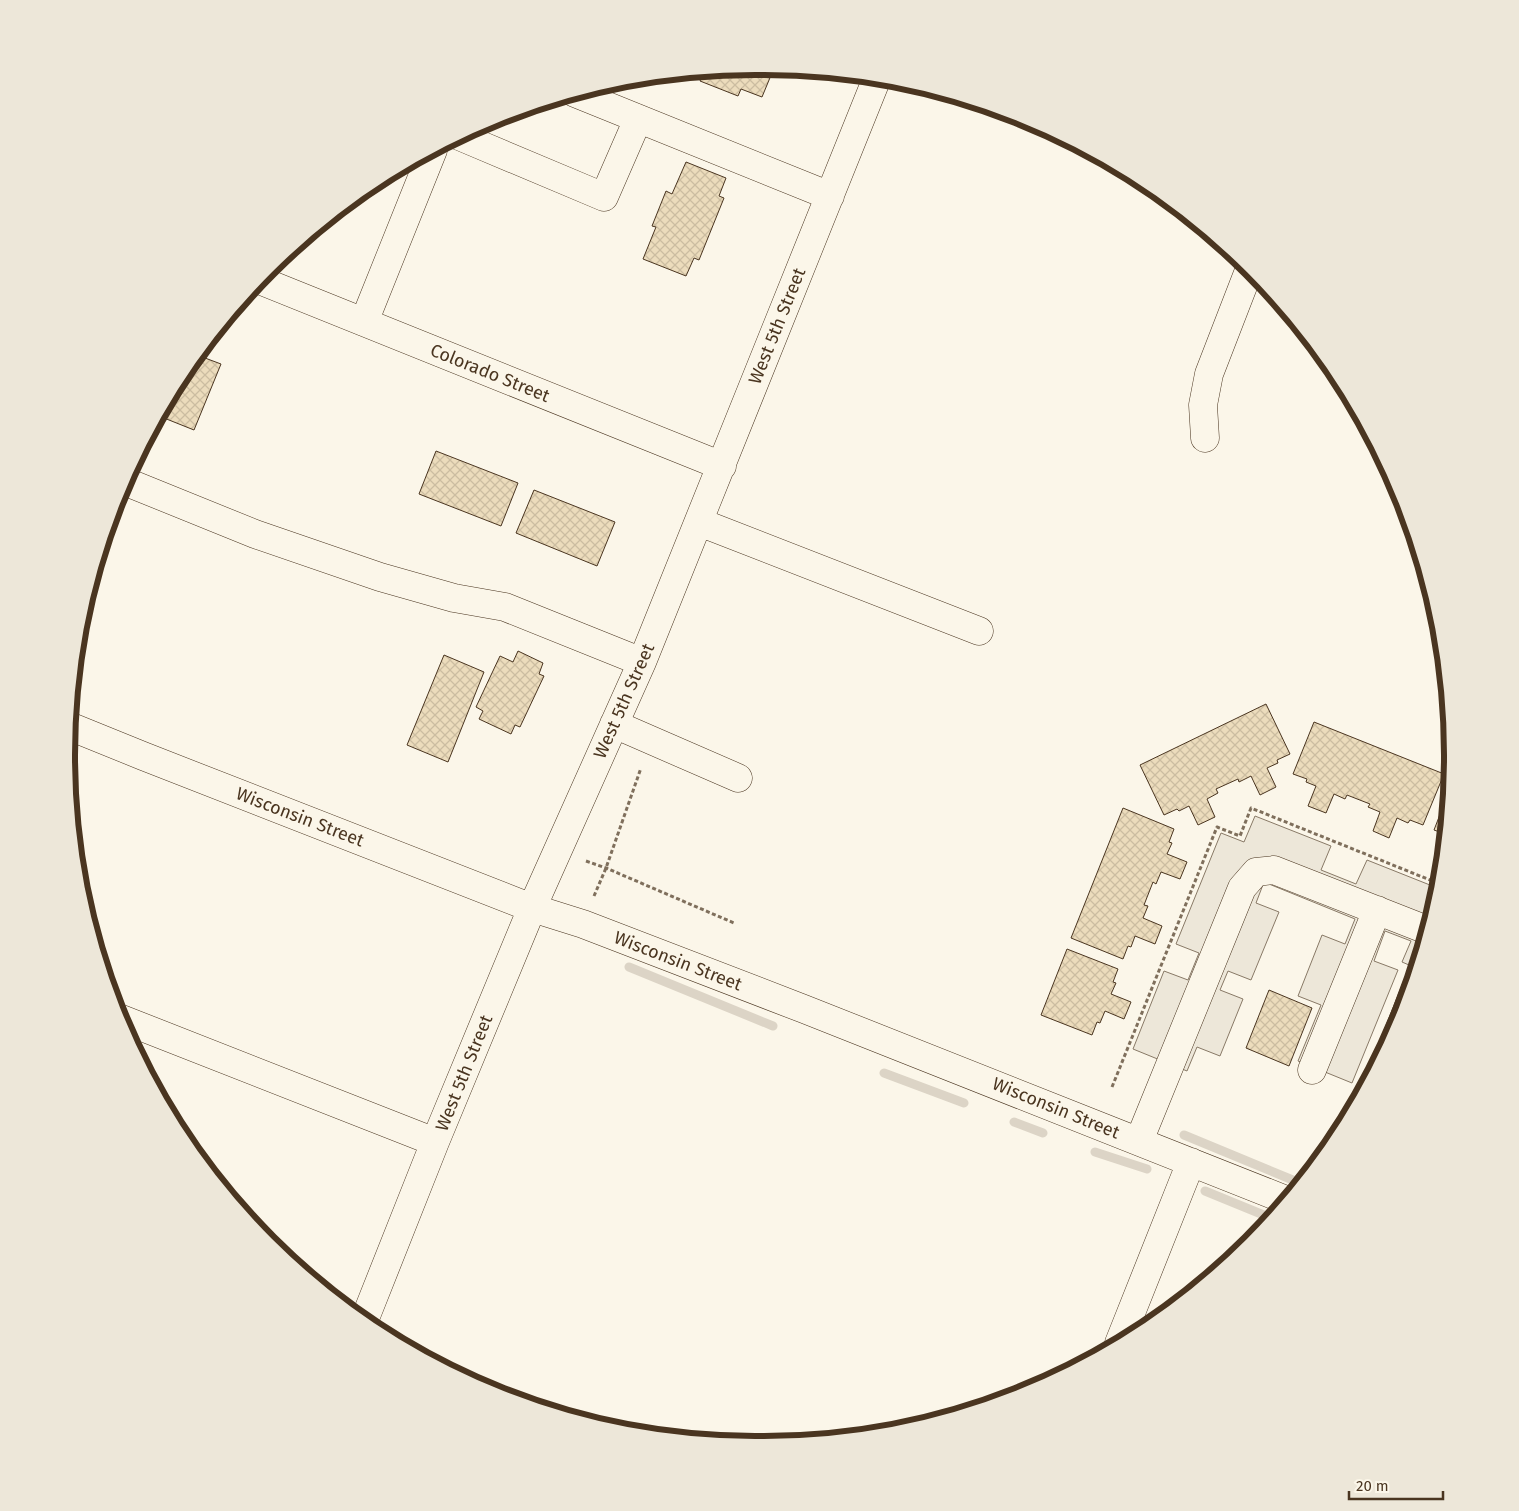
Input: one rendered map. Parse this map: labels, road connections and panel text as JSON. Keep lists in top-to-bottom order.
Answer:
{
  "streets": {
    "street": ["West 5th Street", "Colorado Street", "Wisconsin Street"]
  },
  "crossings": [
    ["West 5th Street", "Colorado Street"],
    ["West 5th Street", "Wisconsin Street"]
  ],
  "scale_bar": "20 m"
}
